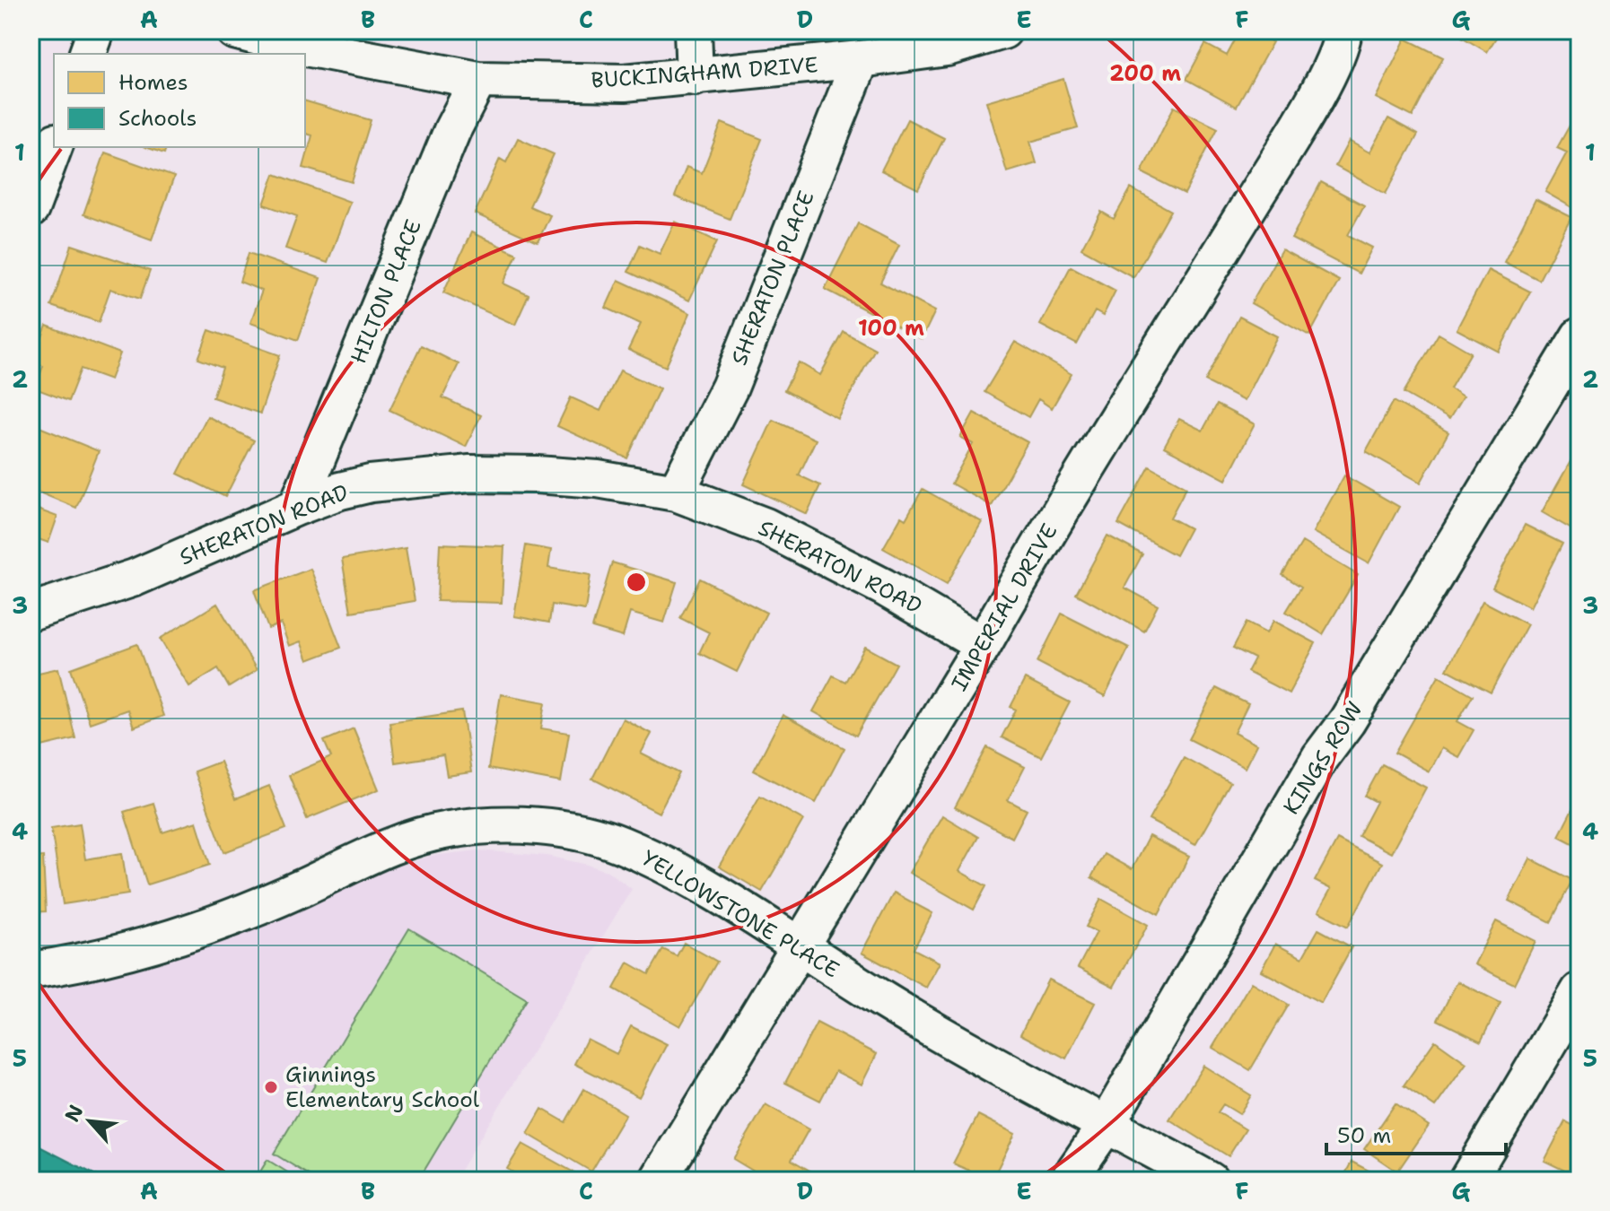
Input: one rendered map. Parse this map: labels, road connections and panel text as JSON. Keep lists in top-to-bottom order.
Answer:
{
  "streets": {
    "street": [
      "BUCKINGHAM DRIVE",
      "SHERATON PLACE",
      "HILTON PLACE",
      "SHERATON ROAD",
      "IMPERIAL DRIVE",
      "KINGS ROW",
      "YELLOWSTONE PLACE"
    ]
  },
  "crossings": [
    ["BUCKINGHAM DRIVE", "SHERATON PLACE"],
    ["BUCKINGHAM DRIVE", "HILTON PLACE"],
    ["SHERATON PLACE", "SHERATON ROAD"],
    ["HILTON PLACE", "SHERATON ROAD"],
    ["SHERATON ROAD", "IMPERIAL DRIVE"],
    ["IMPERIAL DRIVE", "YELLOWSTONE PLACE"],
    ["KINGS ROW", "YELLOWSTONE PLACE"]
  ],
  "places": ["Ginnings Elementary School"],
  "legend": ["Homes", "Schools"],
  "scale_bar": "50 m",
  "north": "top left",
  "grid": {
    "columns": [
      "A",
      "B",
      "C",
      "D",
      "E",
      "F",
      "G"
    ],
    "rows": [
      "1",
      "2",
      "3",
      "4",
      "5"
    ]
  },
  "rings": ["200 m", "100 m"]
}
